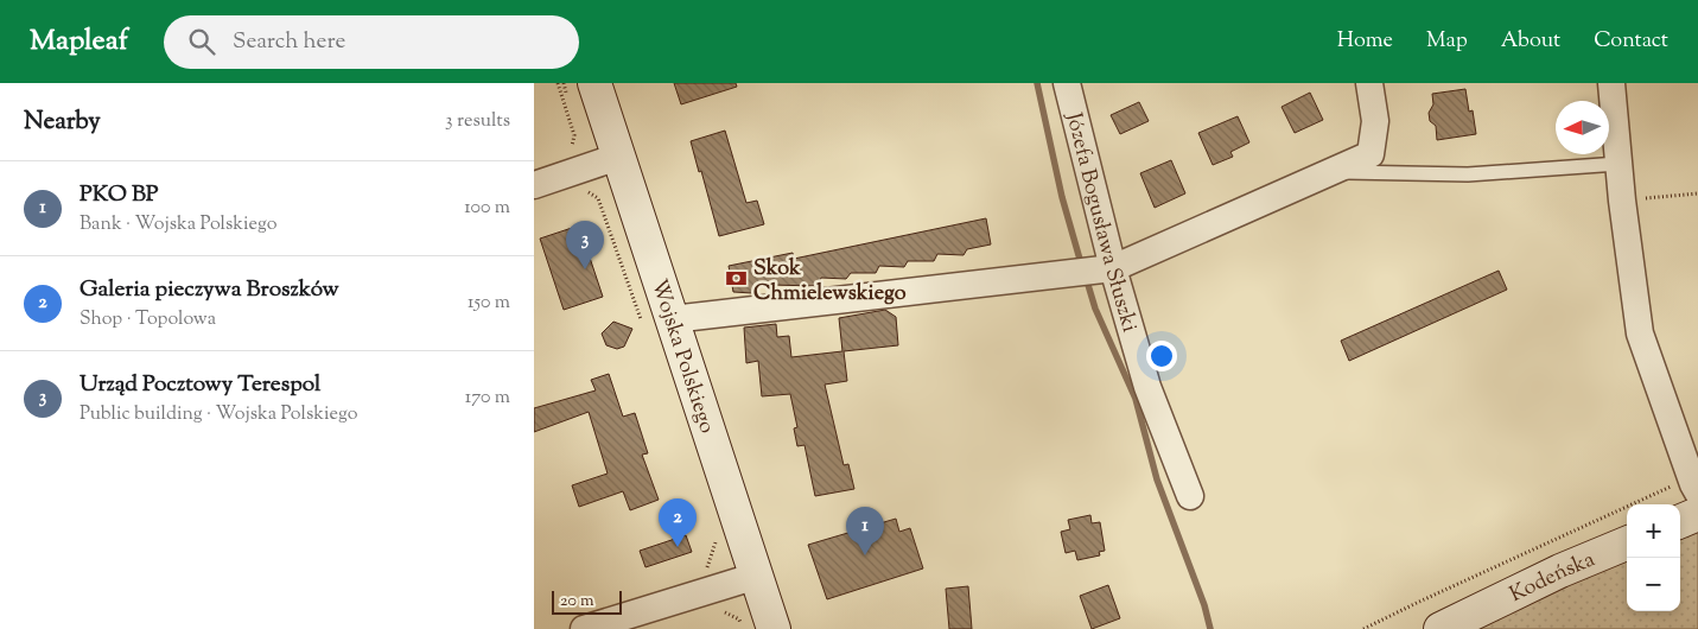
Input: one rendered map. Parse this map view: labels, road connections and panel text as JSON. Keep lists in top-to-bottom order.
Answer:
{
  "streets": {
    "street": ["Józefa Bogusława Słuszki", "Wojska Polskiego", "Kodeńska"]
  },
  "places": {
    "bank": ["Skok Chmielewskiego"]
  },
  "scale_bar": "20 m",
  "north": "left",
  "page": {
    "header": "Mapleaf",
    "search": "Search here",
    "nav": [
      "Home",
      "Map",
      "About",
      "Contact"
    ],
    "heading": ["Nearby", "3 results"],
    "list": [
      {
        "mark": "1",
        "name": "PKO BP",
        "note": "Bank · Wojska Polskiego",
        "value": "100 m"
      },
      {
        "mark": "2",
        "name": "Galeria pieczywa Broszków",
        "note": "Shop · Topolowa",
        "value": "150 m"
      },
      {
        "mark": "3",
        "name": "Urząd Pocztowy Terespol",
        "note": "Public building · Wojska Polskiego",
        "value": "170 m"
      }
    ],
    "pins": ["3", "2", "1"],
    "map_buttons": ["+", "−"],
    "scale": "20 m"
  }
}
